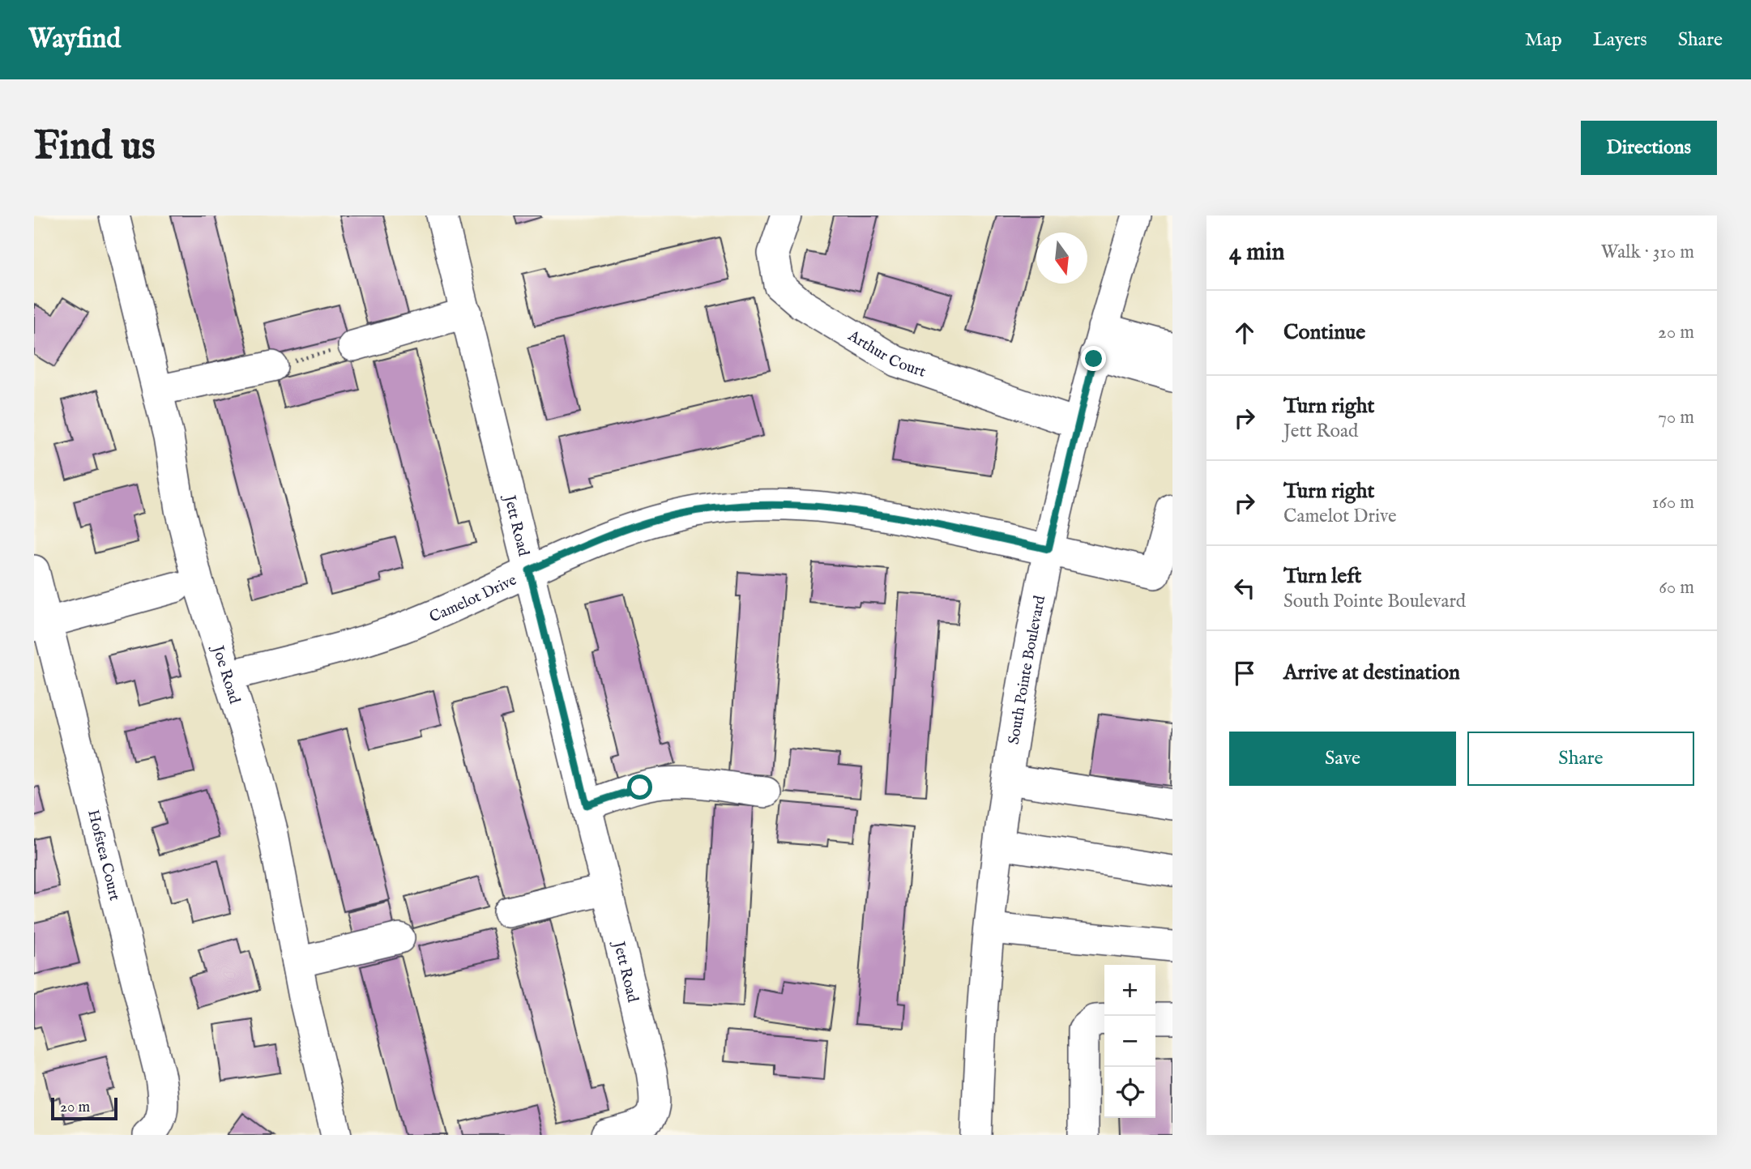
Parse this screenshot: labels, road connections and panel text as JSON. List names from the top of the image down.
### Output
{
  "streets": {
    "street": [
      "Arthur Court",
      "Jett Road",
      "Camelot Drive",
      "South Pointe Boulevard",
      "Joe Road",
      "Hofstea Court"
    ]
  },
  "crossings": [
    ["Arthur Court", "South Pointe Boulevard"],
    ["Jett Road", "Camelot Drive"],
    ["Camelot Drive", "South Pointe Boulevard"],
    ["Camelot Drive", "Joe Road"]
  ],
  "scale_bar": "20 m",
  "north": "bottom",
  "page": {
    "header": "Wayfind",
    "nav": ["Map", "Layers", "Share"],
    "buttons": [
      "Directions",
      ["Save", "Share"]
    ],
    "title": "Find us",
    "heading": ["4 min", "Walk · 310 m"],
    "list": [
      ["Continue", "20 m"],
      ["Turn right", "Jett Road", "70 m"],
      ["Turn right", "Camelot Drive", "160 m"],
      ["Turn left", "South Pointe Boulevard", "60 m"],
      "Arrive at destination"
    ],
    "map_buttons": ["+", "−"],
    "scale": "20 m"
  }
}
